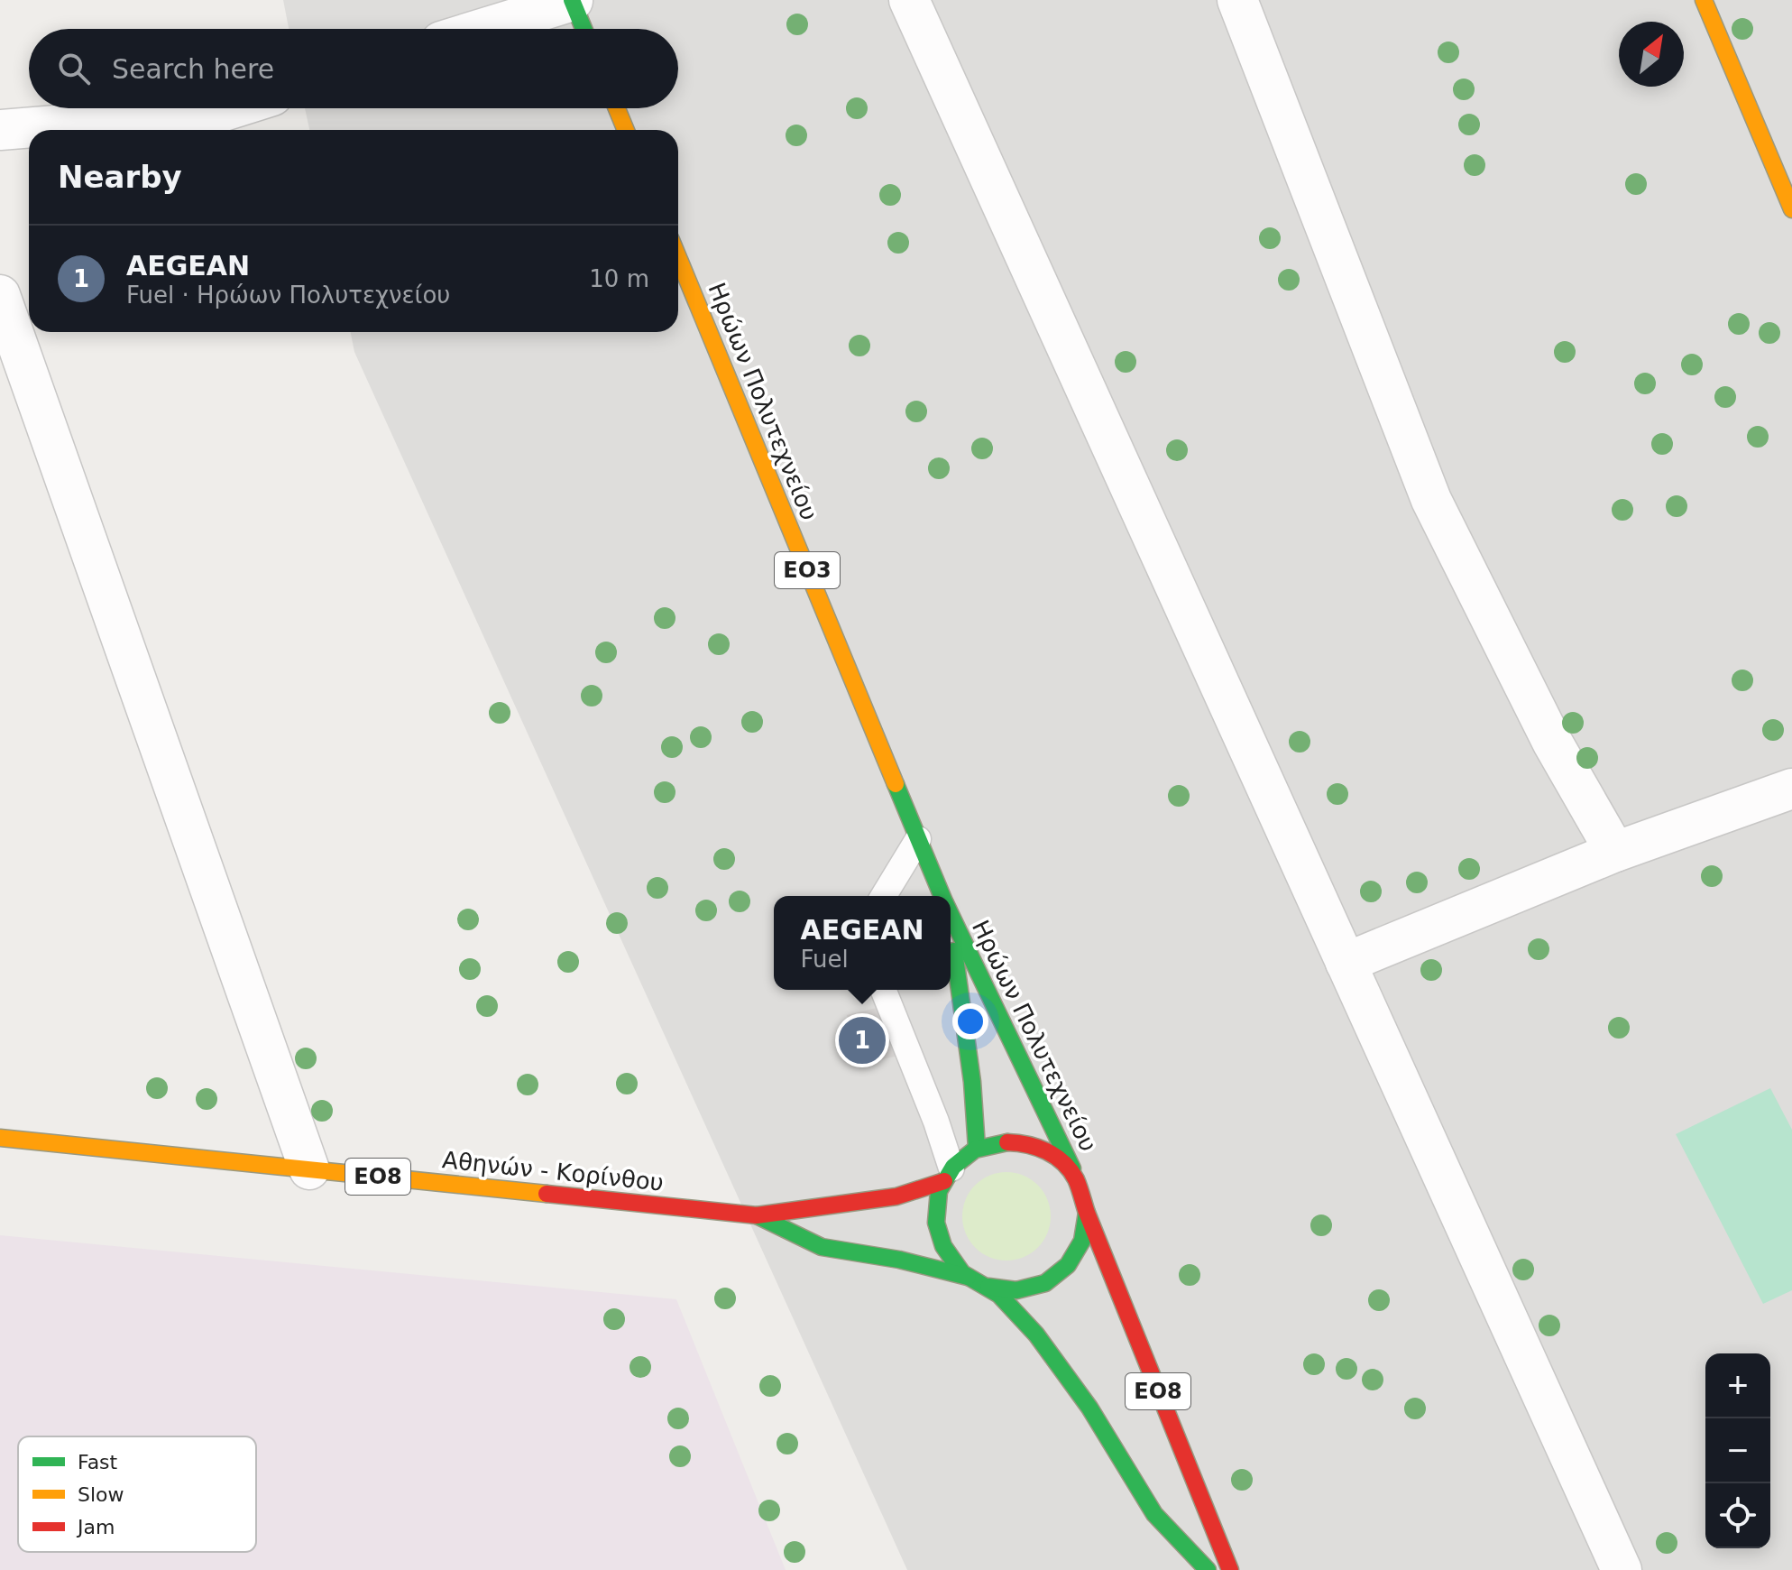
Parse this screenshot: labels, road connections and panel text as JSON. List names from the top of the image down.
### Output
{
  "streets": {
    "main road": [
      "Ηρώων Πολυτεχνείου",
      "ΕΟ3",
      "Αθηνών - Κορίνθου",
      "ΕΟ8"
    ]
  },
  "crossings": [
    ["Ηρώων Πολυτεχνείου", "Αθηνών - Κορίνθου"],
    ["Ηρώων Πολυτεχνείου", "ΕΟ8"],
    ["Αθηνών - Κορίνθου", "ΕΟ8"]
  ],
  "legend": ["Fast", "Slow", "Jam"],
  "north": "top right",
  "page": {
    "search": "Search here",
    "heading": "Nearby",
    "list": [
      {
        "mark": "1",
        "name": "AEGEAN",
        "note": "Fuel · Ηρώων Πολυτεχνείου",
        "value": "10 m"
      }
    ],
    "popup": ["AEGEAN", "Fuel"],
    "pins": "1",
    "map_buttons": ["+", "−"]
  }
}
